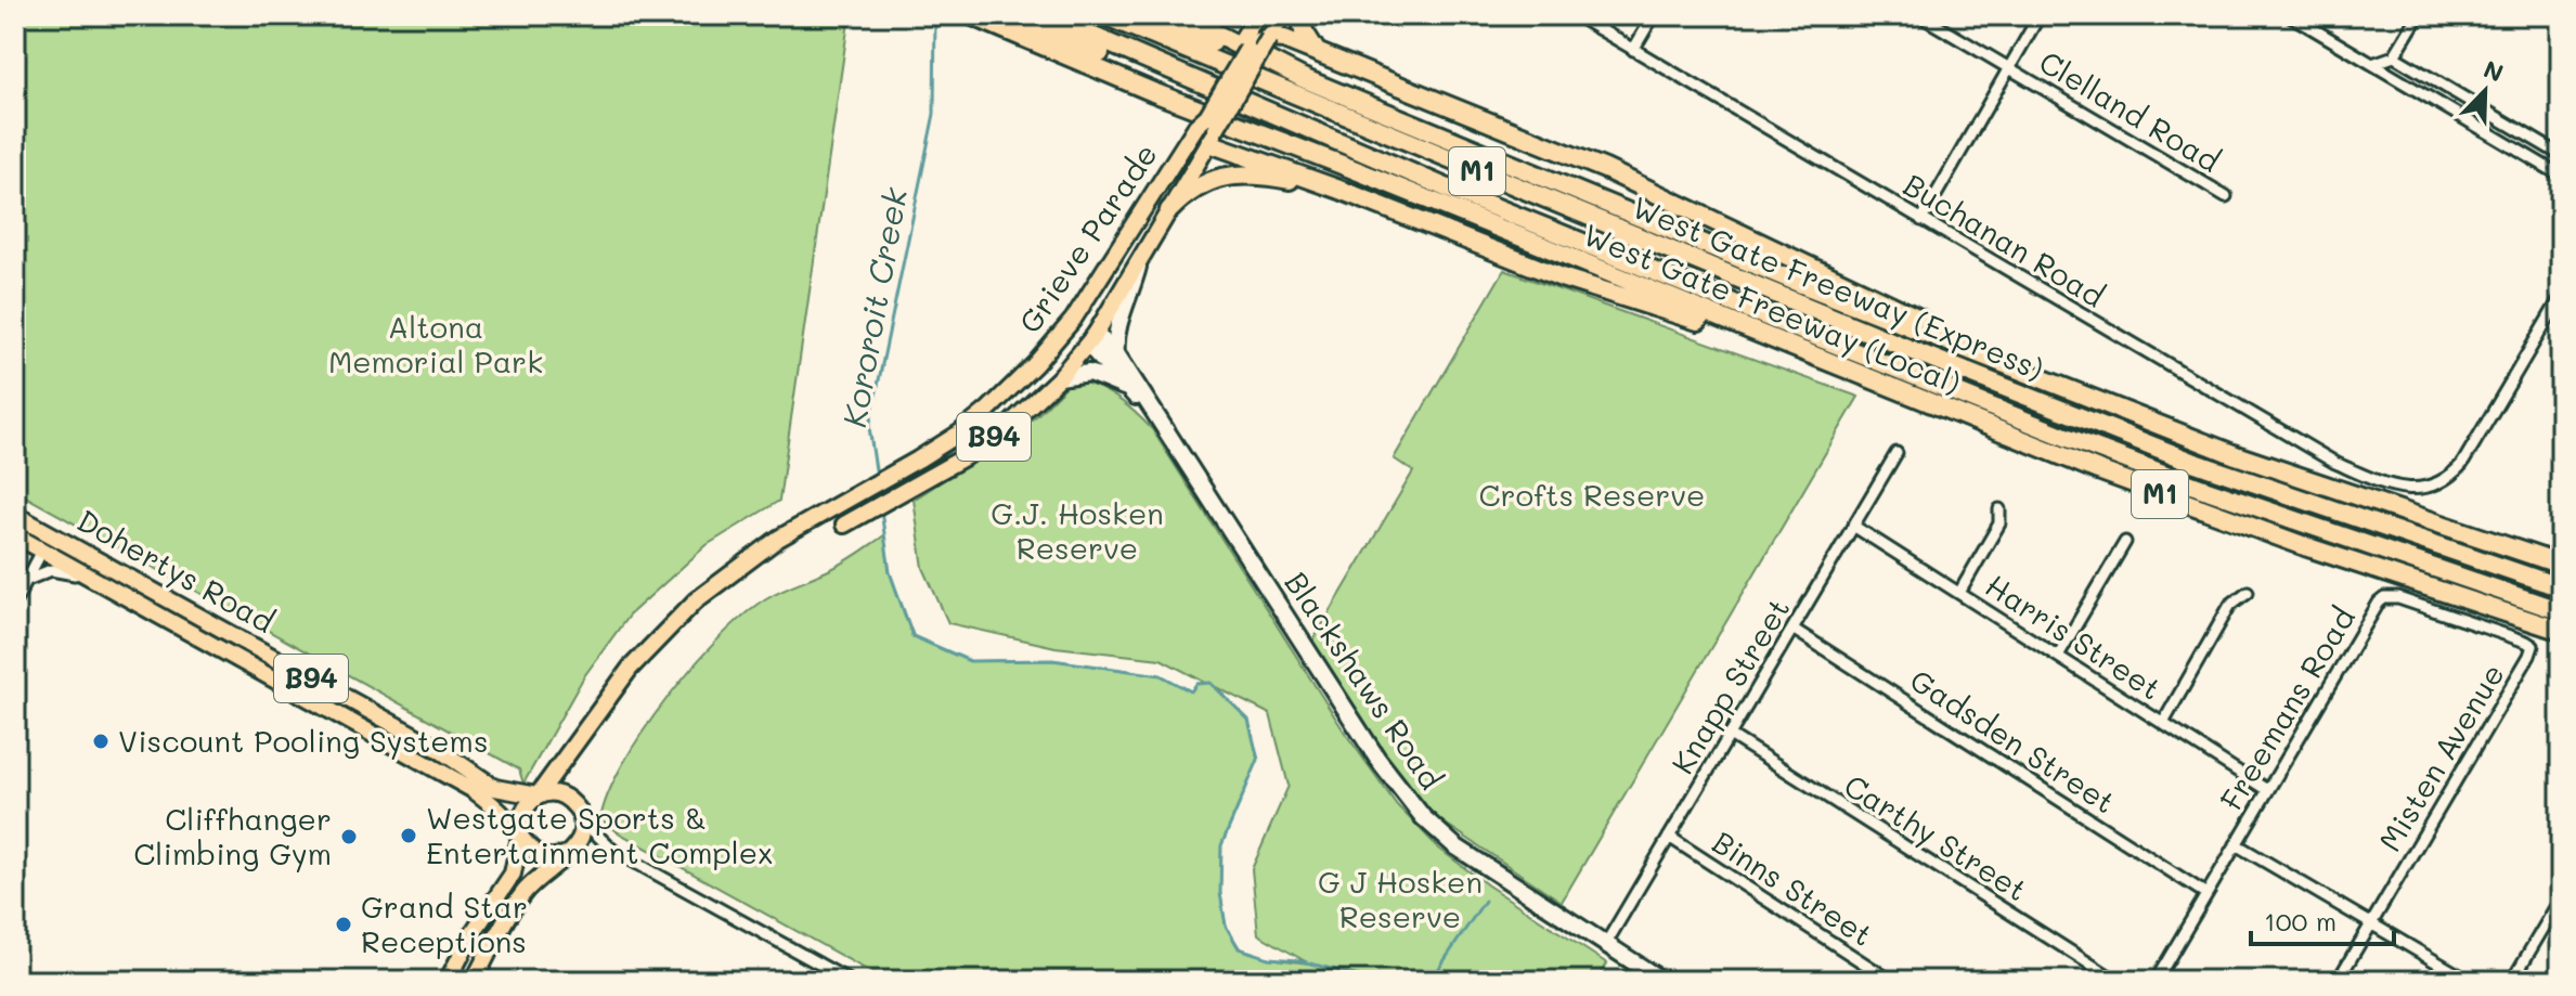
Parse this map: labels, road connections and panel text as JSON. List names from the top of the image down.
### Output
{
  "streets": {
    "highway": ["M1", "West Gate Freeway (Express)", "West Gate Freeway (Local)"],
    "main road": [
      "Grieve Parade",
      "B94",
      "Dohertys Road",
      "Blackshaws Road"
    ],
    "street": [
      "Clelland Road",
      "Buchanan Road",
      "Harris Street",
      "Knapp Street",
      "Freemans Road",
      "Gadsden Street",
      "Misten Avenue",
      "Carthy Street",
      "Binns Street"
    ]
  },
  "crossings": [
    ["Grieve Parade", "B94"],
    ["Grieve Parade", "Dohertys Road"],
    ["Grieve Parade", "Blackshaws Road"],
    ["B94", "Dohertys Road"],
    ["Harris Street", "Knapp Street"],
    ["Harris Street", "Freemans Road"],
    ["Blackshaws Road", "Knapp Street"],
    ["Knapp Street", "Gadsden Street"],
    ["Knapp Street", "Carthy Street"],
    ["Knapp Street", "Binns Street"],
    ["Freemans Road", "Gadsden Street"],
    ["Freemans Road", "Misten Avenue"]
  ],
  "water": ["Kororoit Creek"],
  "parks": [
    "Altona Memorial Park",
    "Crofts Reserve",
    "G.J. Hosken Reserve",
    "G J Hosken Reserve"
  ],
  "places": [
    "Viscount Pooling Systems",
    "Westgate Sports & Entertainment Complex",
    "Cliffhanger Climbing Gym",
    "Grand Star Receptions"
  ],
  "scale_bar": "100 m",
  "north": "top right"
}
